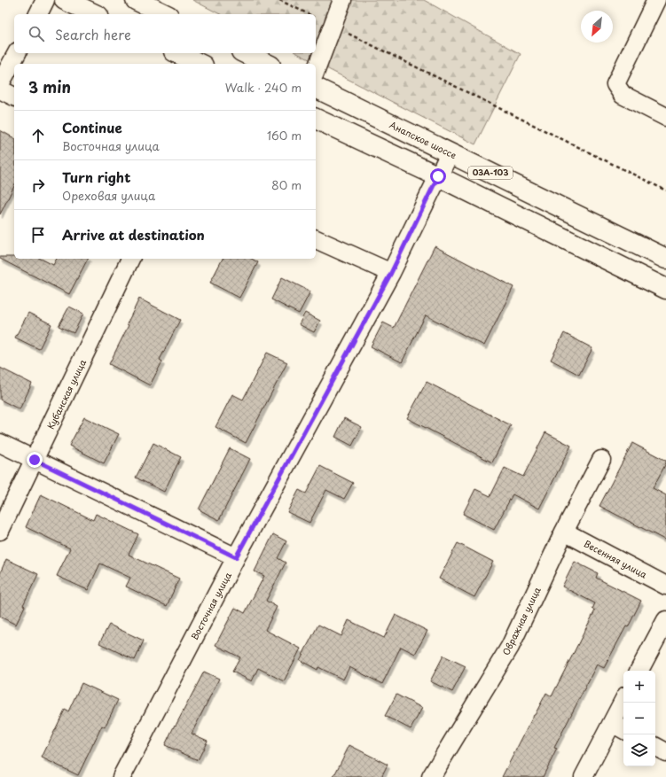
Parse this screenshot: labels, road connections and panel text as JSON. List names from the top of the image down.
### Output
{
  "streets": {
    "main road": ["Анапское шоссе", "03А-103"],
    "street": [
      "Кубанская улица",
      "Весенняя улица",
      "Восточная улица",
      "Овражная улица"
    ]
  },
  "crossings": [
    ["Анапское шоссе", "Восточная улица"],
    ["03А-103", "Восточная улица"],
    ["Весенняя улица", "Овражная улица"]
  ],
  "north": "bottom left",
  "page": {
    "search": "Search here",
    "heading": ["3 min", "Walk · 240 m"],
    "list": [
      ["Continue", "Восточная улица", "160 m"],
      ["Turn right", "Ореховая улица", "80 m"],
      "Arrive at destination"
    ],
    "map_buttons": ["+", "−"]
  }
}
